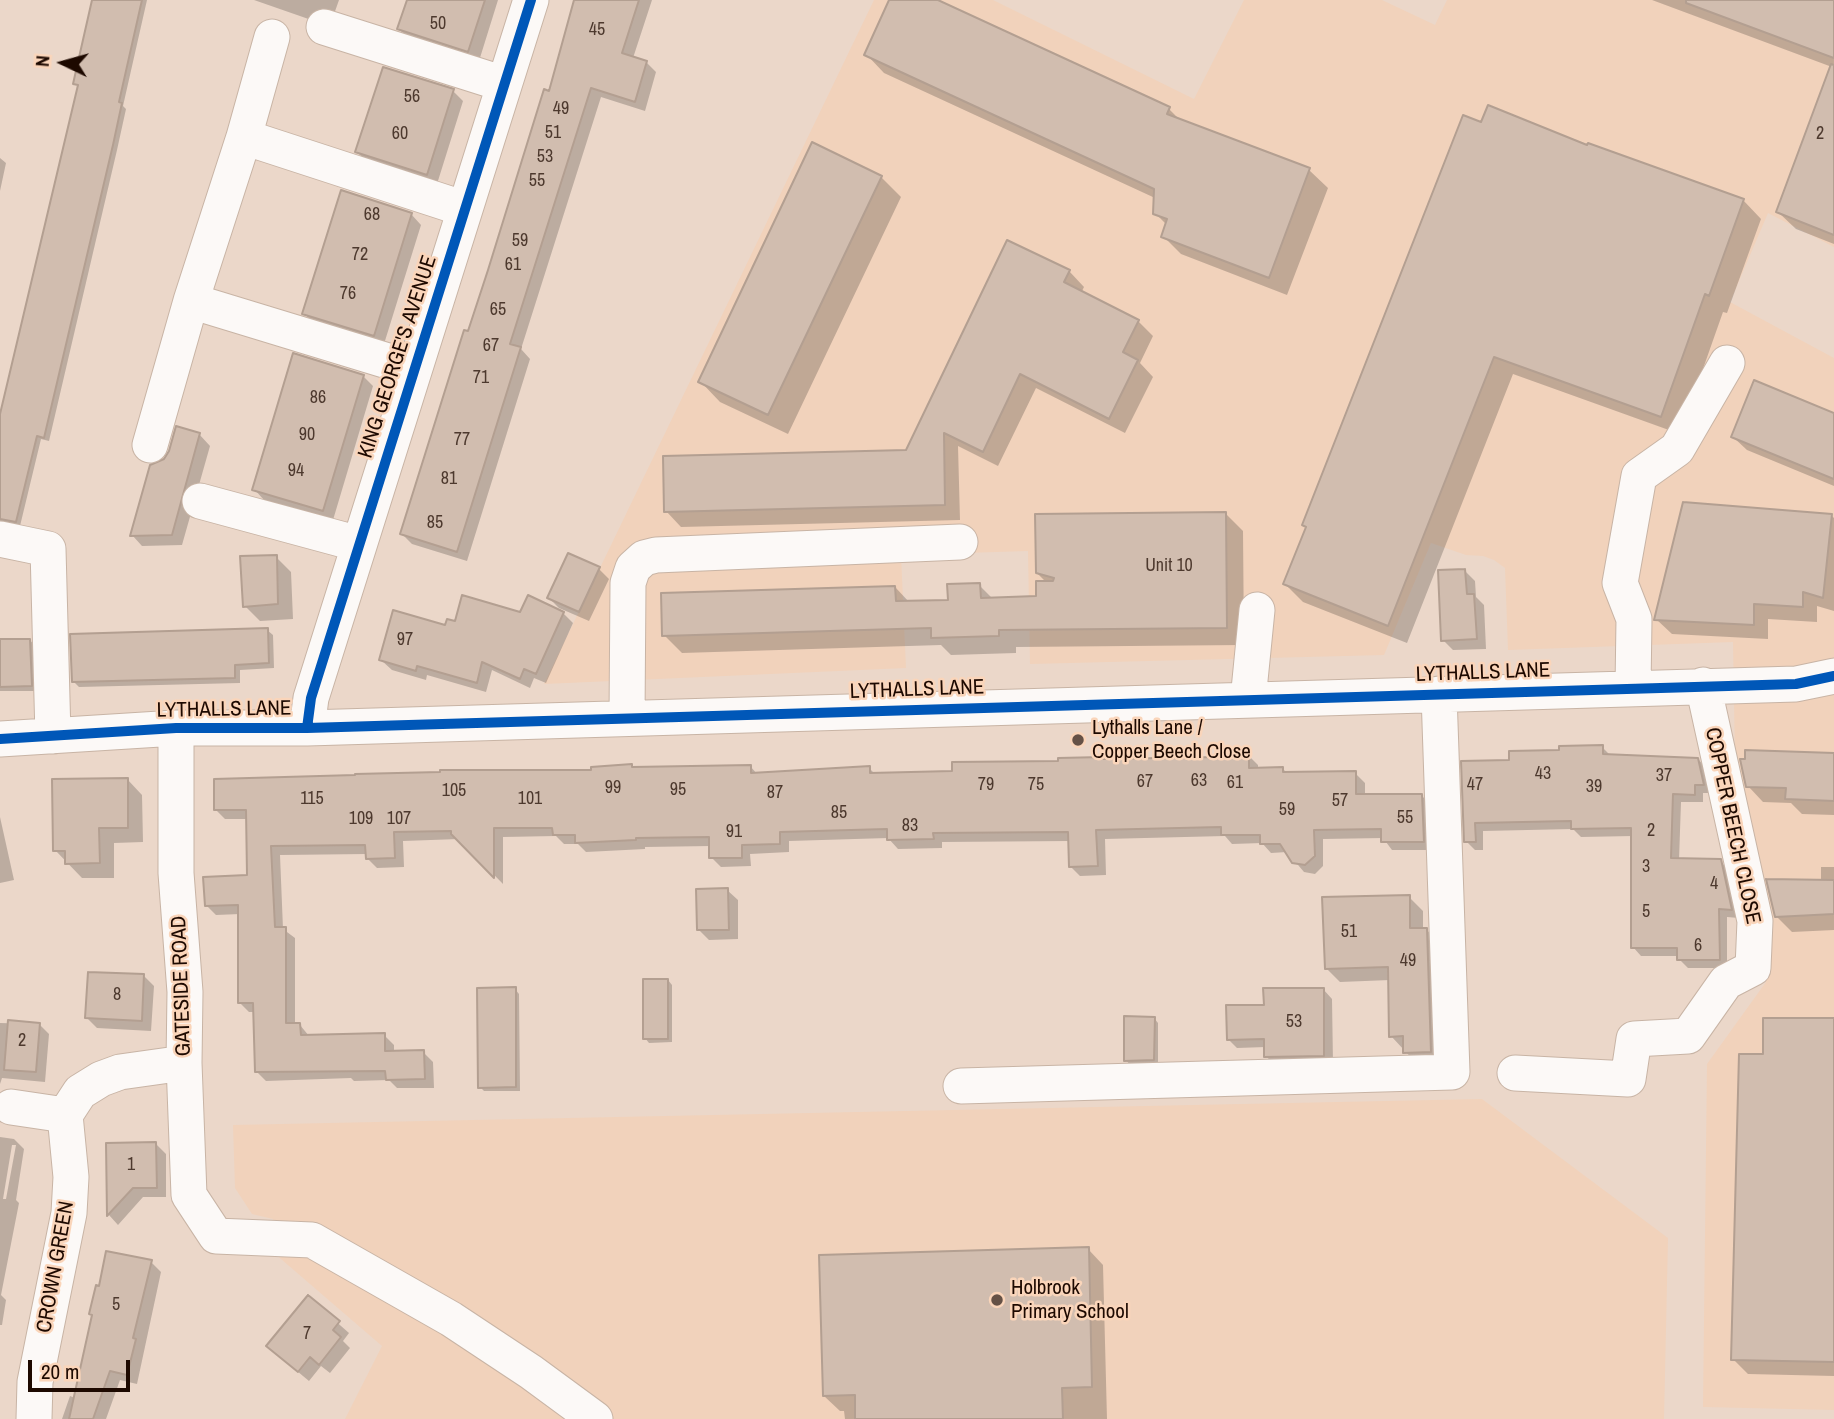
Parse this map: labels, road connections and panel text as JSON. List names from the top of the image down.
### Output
{
  "streets": {
    "street": [
      "KING GEORGE'S AVENUE",
      "LYTHALLS LANE",
      "COPPER BEECH CLOSE",
      "GATESIDE ROAD",
      "CROWN GREEN"
    ]
  },
  "crossings": [
    ["KING GEORGE'S AVENUE", "LYTHALLS LANE"],
    ["LYTHALLS LANE", "COPPER BEECH CLOSE"],
    ["LYTHALLS LANE", "GATESIDE ROAD"]
  ],
  "places": ["Lythalls Lane / Copper Beech Close", "Holbrook Primary School"],
  "house_numbers": [
    "50",
    "45",
    "56",
    "49",
    "51",
    "60",
    "2",
    "53",
    "55",
    "68",
    "59",
    "72",
    "61",
    "76",
    "65",
    "67",
    "71",
    "86",
    "90",
    "77",
    "94",
    "81",
    "85",
    "Unit 10",
    "97",
    "43",
    "37",
    "63",
    "67",
    "61",
    "79",
    "75",
    "47",
    "39",
    "99",
    "95",
    "105",
    "87",
    "115",
    "101",
    "57",
    "59",
    "85",
    "55",
    "109",
    "107",
    "83",
    "2",
    "91",
    "3",
    "4",
    "5",
    "51",
    "6",
    "49",
    "8",
    "53",
    "2",
    "1",
    "5",
    "7"
  ],
  "scale_bar": "20 m",
  "north": "left"
}
